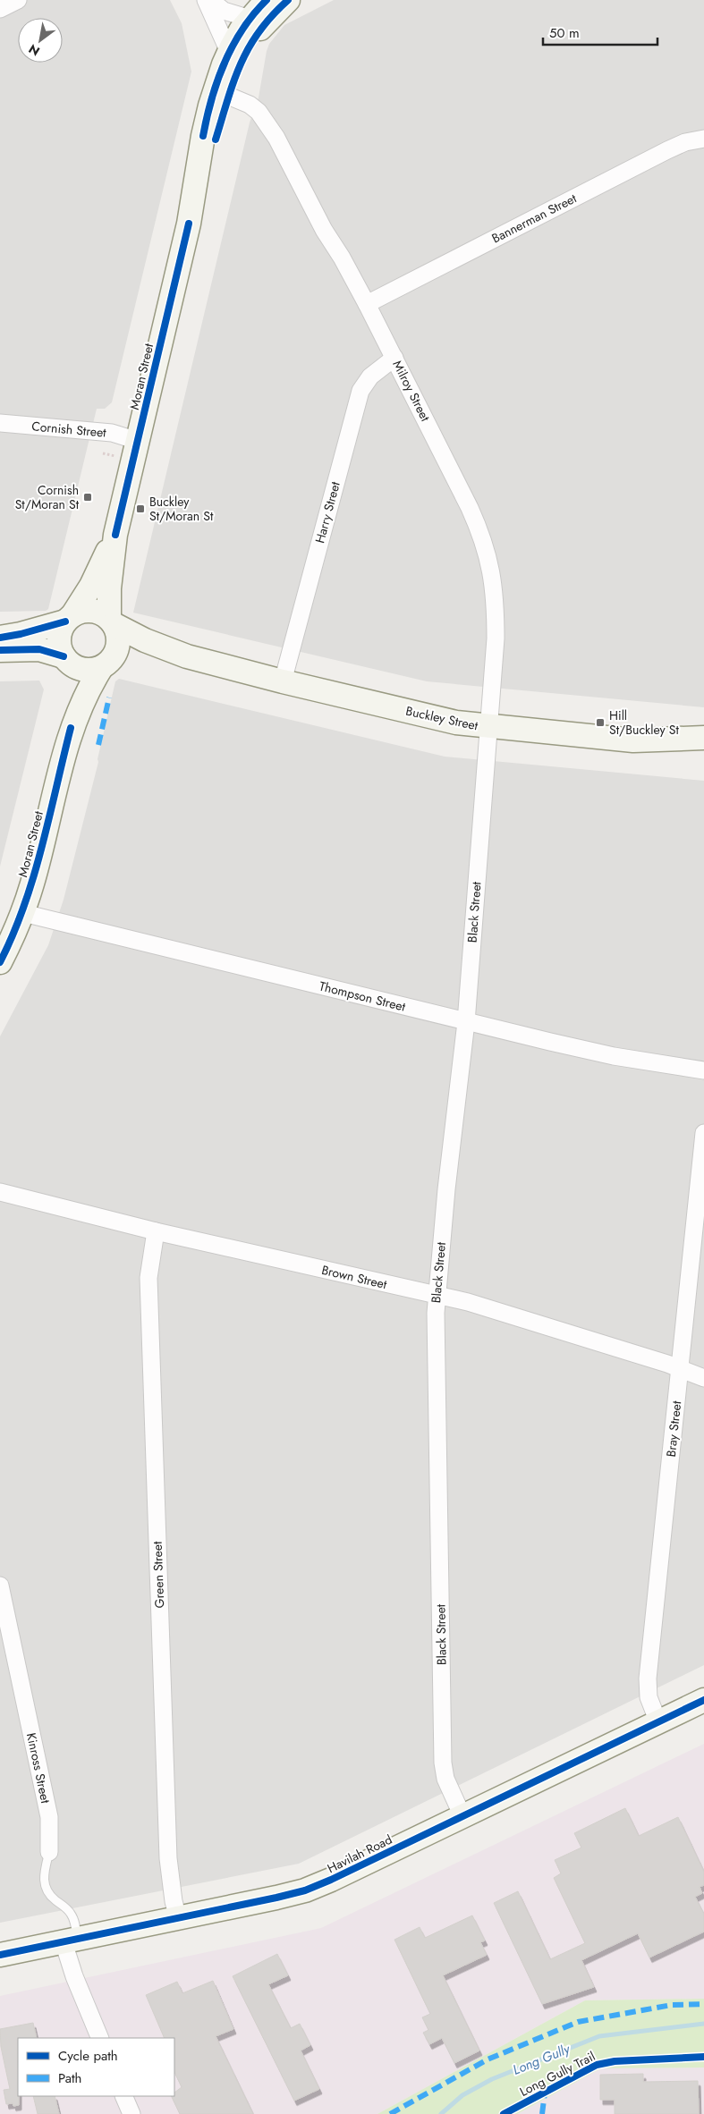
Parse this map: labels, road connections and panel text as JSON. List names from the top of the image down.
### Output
{
  "streets": {
    "street": [
      "Bannerman Street",
      "Moran Street",
      "Milroy Street",
      "Cornish Street",
      "Harry Street",
      "Buckley Street",
      "Black Street",
      "Thompson Street",
      "Brown Street",
      "Bray Street",
      "Green Street",
      "Kinross Street",
      "Havilah Road"
    ],
    "cycle path": ["Long Gully Trail"]
  },
  "crossings": [
    ["Bannerman Street", "Milroy Street"],
    ["Moran Street", "Milroy Street"],
    ["Moran Street", "Cornish Street"],
    ["Moran Street", "Buckley Street"],
    ["Moran Street", "Thompson Street"],
    ["Milroy Street", "Harry Street"],
    ["Milroy Street", "Buckley Street"],
    ["Milroy Street", "Black Street"],
    ["Harry Street", "Buckley Street"],
    ["Buckley Street", "Black Street"],
    ["Black Street", "Thompson Street"],
    ["Black Street", "Brown Street"],
    ["Black Street", "Havilah Road"],
    ["Brown Street", "Bray Street"],
    ["Brown Street", "Green Street"],
    ["Bray Street", "Havilah Road"],
    ["Green Street", "Havilah Road"],
    ["Kinross Street", "Havilah Road"]
  ],
  "water": ["Long Gully"],
  "places": {
    "transit": ["Cornish St/Moran St", "Buckley St/Moran St", "Hill St/Buckley St"]
  },
  "legend": ["Cycle path", "Path"],
  "scale_bar": "50 m",
  "north": "bottom left"
}
